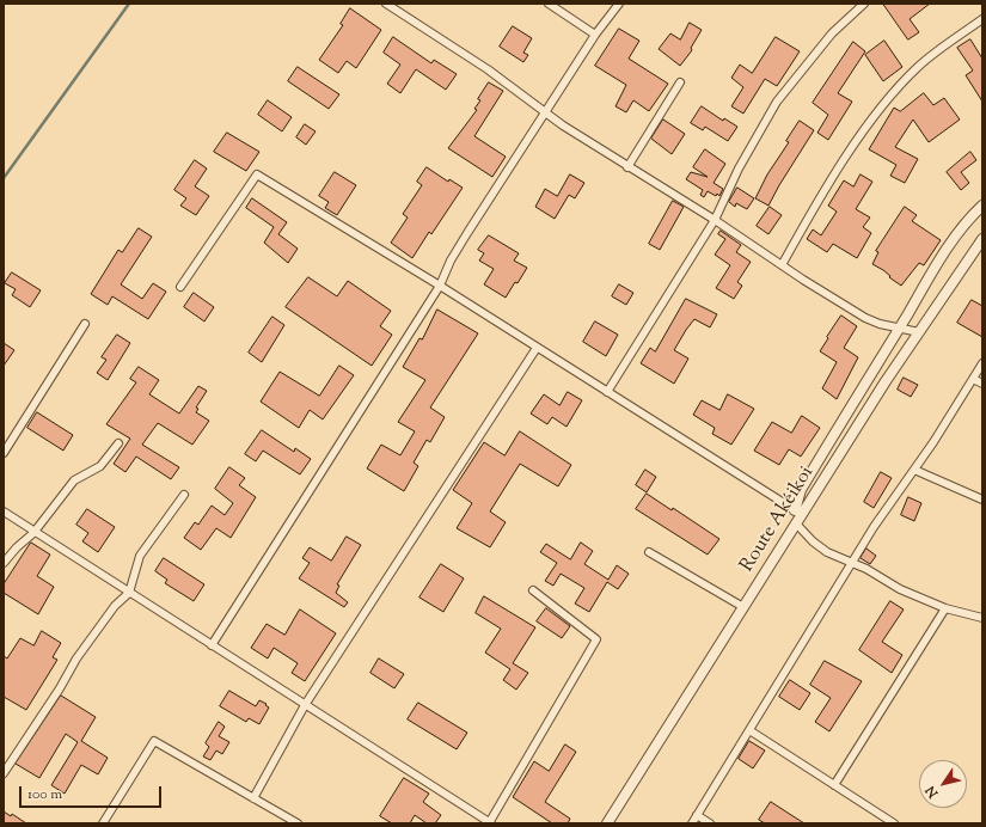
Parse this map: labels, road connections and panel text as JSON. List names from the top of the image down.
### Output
{
  "streets": {
    "street": ["Route Akéikoi"]
  },
  "scale_bar": "100 m",
  "north": "bottom left"
}
